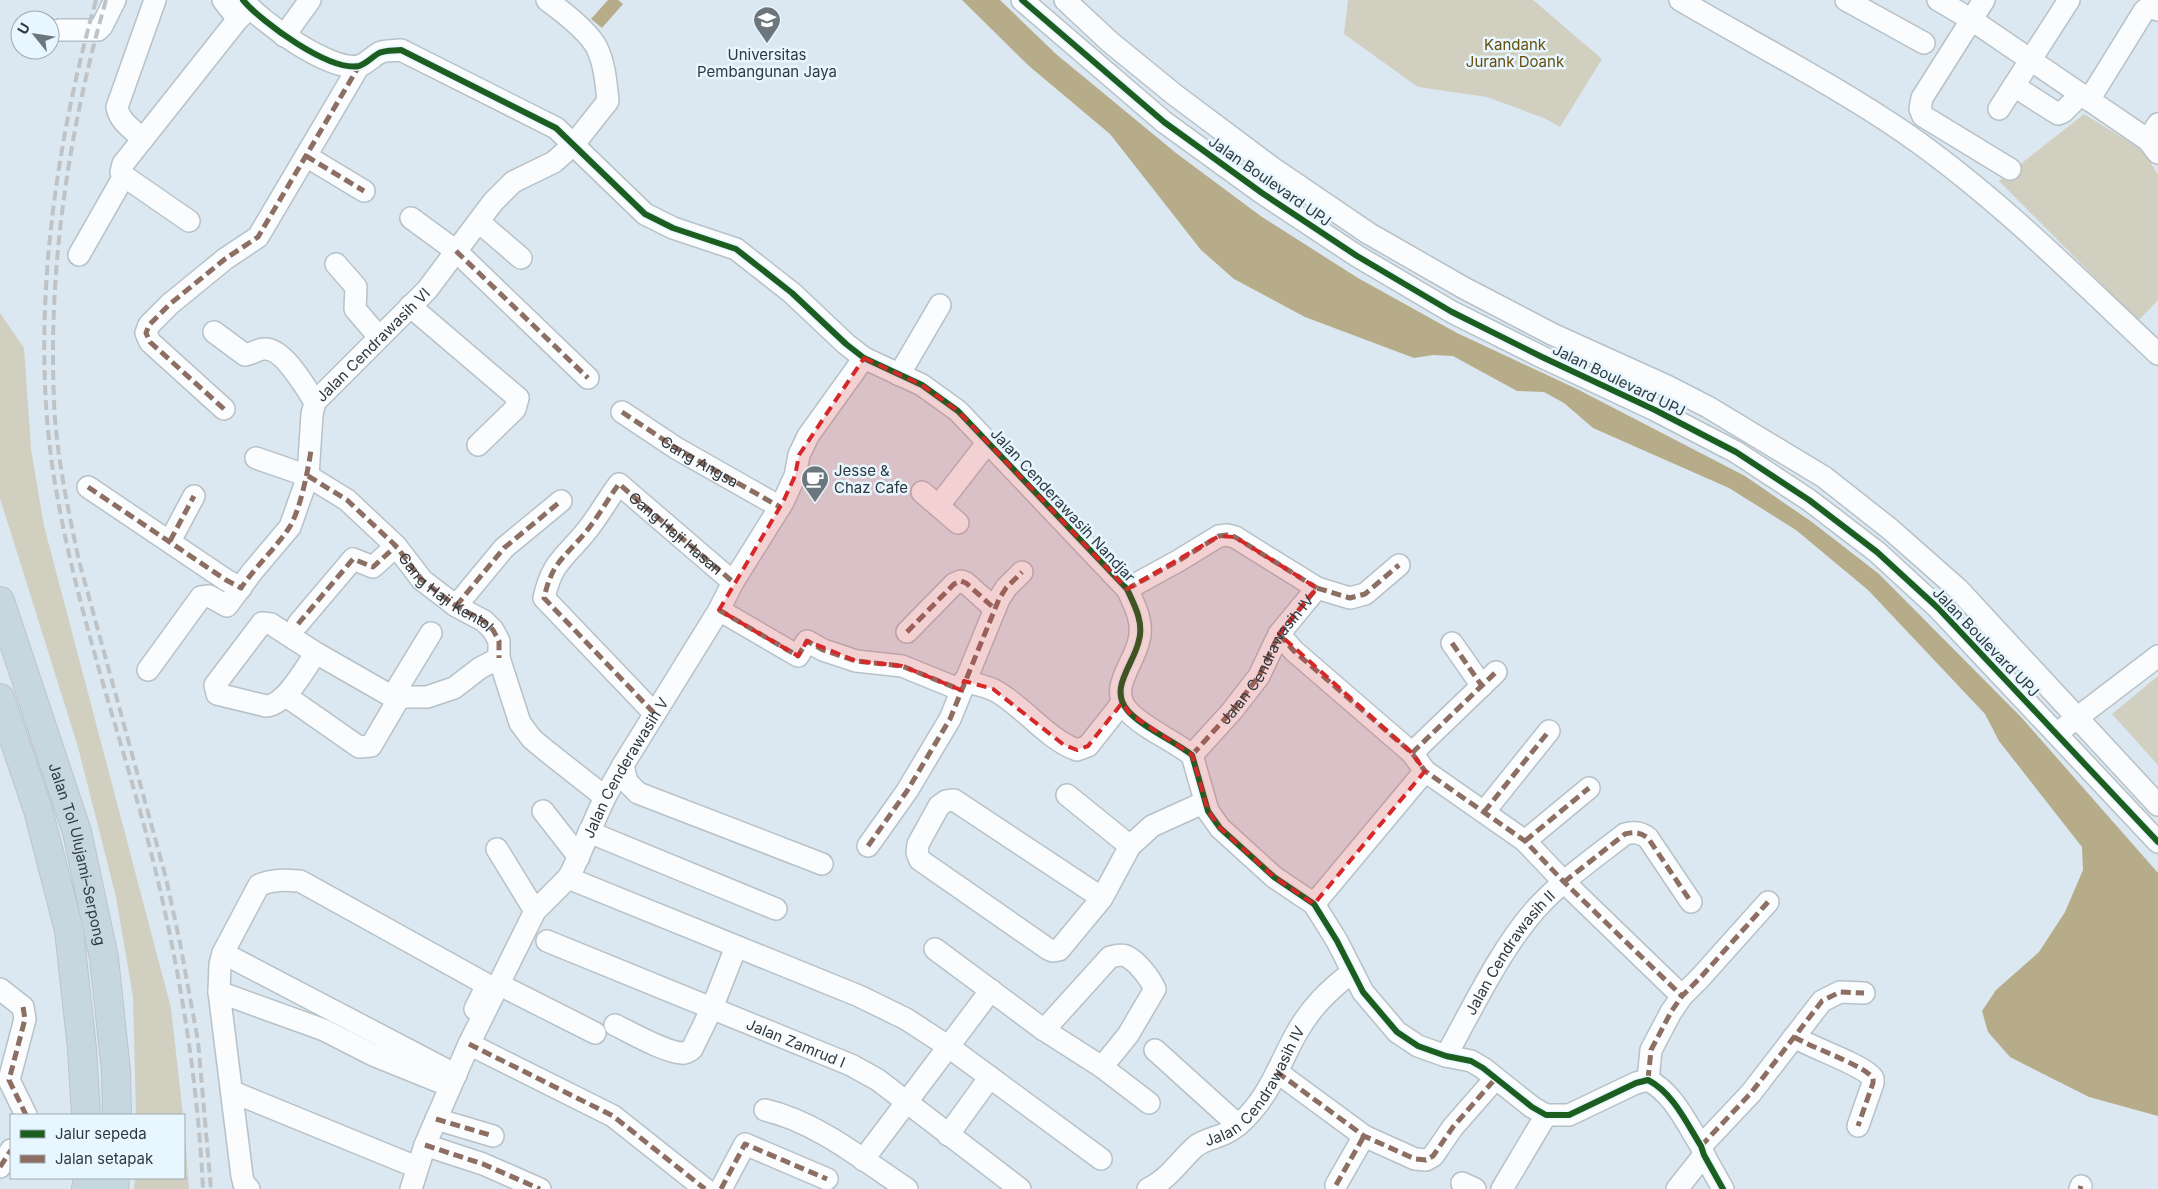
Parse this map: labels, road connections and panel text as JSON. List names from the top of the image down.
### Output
{
  "streets": {
    "highway": ["Jalan Tol Ulujami–Serpong"],
    "street": [
      "Jalan Boulevard UPJ",
      "Jalan Cendrawasih VI",
      "Gang Angsa",
      "Jalan Cenderawasih Nandjar",
      "Gang Haji Hasan",
      "Gang Haji Kentol",
      "Jalan Cendrawasih IV",
      "Jalan Cenderawasih V",
      "Jalan Cendrawasih II",
      "Jalan Zamrud I"
    ]
  },
  "crossings": [
    ["Jalan Cendrawasih VI", "Jalan Cenderawasih Nandjar"],
    ["Jalan Cendrawasih VI", "Gang Haji Kentol"],
    ["Gang Angsa", "Jalan Cenderawasih V"],
    ["Jalan Cenderawasih Nandjar", "Jalan Cenderawasih V"],
    ["Gang Haji Hasan", "Jalan Cenderawasih V"],
    ["Gang Haji Kentol", "Jalan Cenderawasih V"]
  ],
  "parks": ["Kandank Jurank Doank"],
  "places": {
    "school or university": ["Universitas Pembangunan Jaya"],
    "cafe": ["Jesse & Chaz Cafe"]
  },
  "legend": ["Jalur sepeda", "Jalan setapak"],
  "north": "top left"
}
